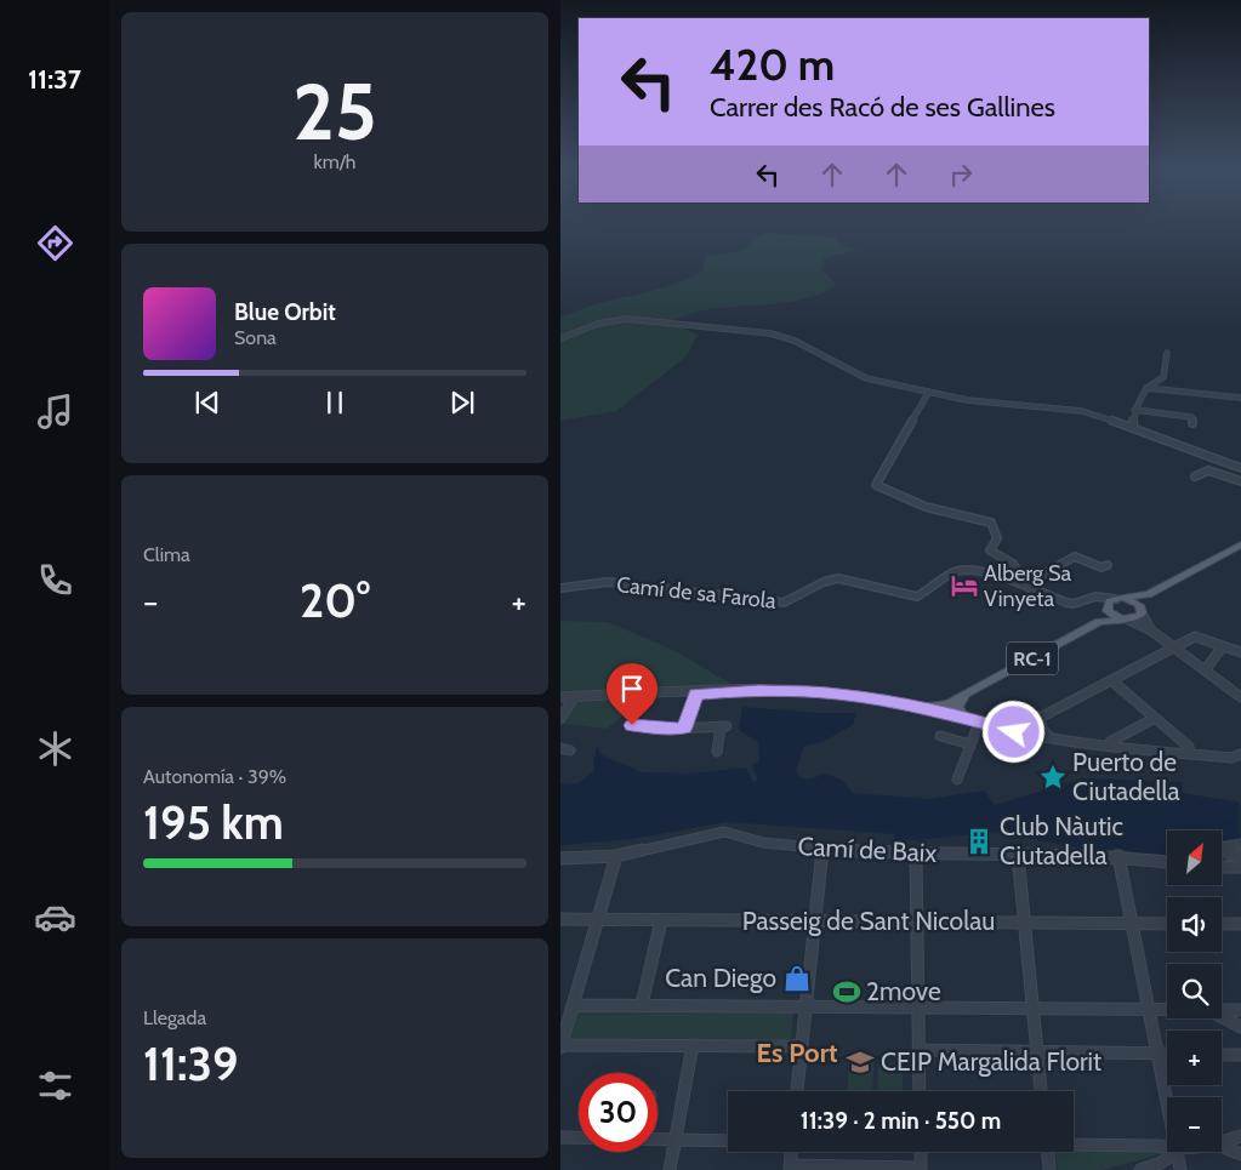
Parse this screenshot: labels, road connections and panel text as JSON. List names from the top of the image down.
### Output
{
  "streets": {
    "main road": ["RC-1"],
    "street": ["Camí de sa Farola", "Camí de Baix", "Passeig de Sant Nicolau"]
  },
  "crossings": [
    ["Camí de sa Farola", "RC-1"]
  ],
  "districts": ["Es Port"],
  "places": {
    "hotel": ["Alberg Sa Vinyeta"],
    "place": ["Puerto de Ciutadella"],
    "building": ["Club Nàutic Ciutadella"],
    "shop": ["Can Diego"],
    "sports": ["2move"],
    "school or university": ["CEIP Margalida Florit"]
  },
  "north": "top right",
  "page": {
    "tabs": "11:37",
    "tile": [
      ["25", "km/h"],
      "Clima",
      ["Autonomía · 39%", "195 km"],
      ["Llegada", "11:39"]
    ],
    "turn": ["420 m", "Carrer des Racó de ses Gallines"],
    "song": ["Blue Orbit", "Sona"],
    "heat": ["−", "20°", "+"],
    "map_buttons": ["+", "−"],
    "limit": "30",
    "trip": "11:39 · 2 min · 550 m"
  }
}
